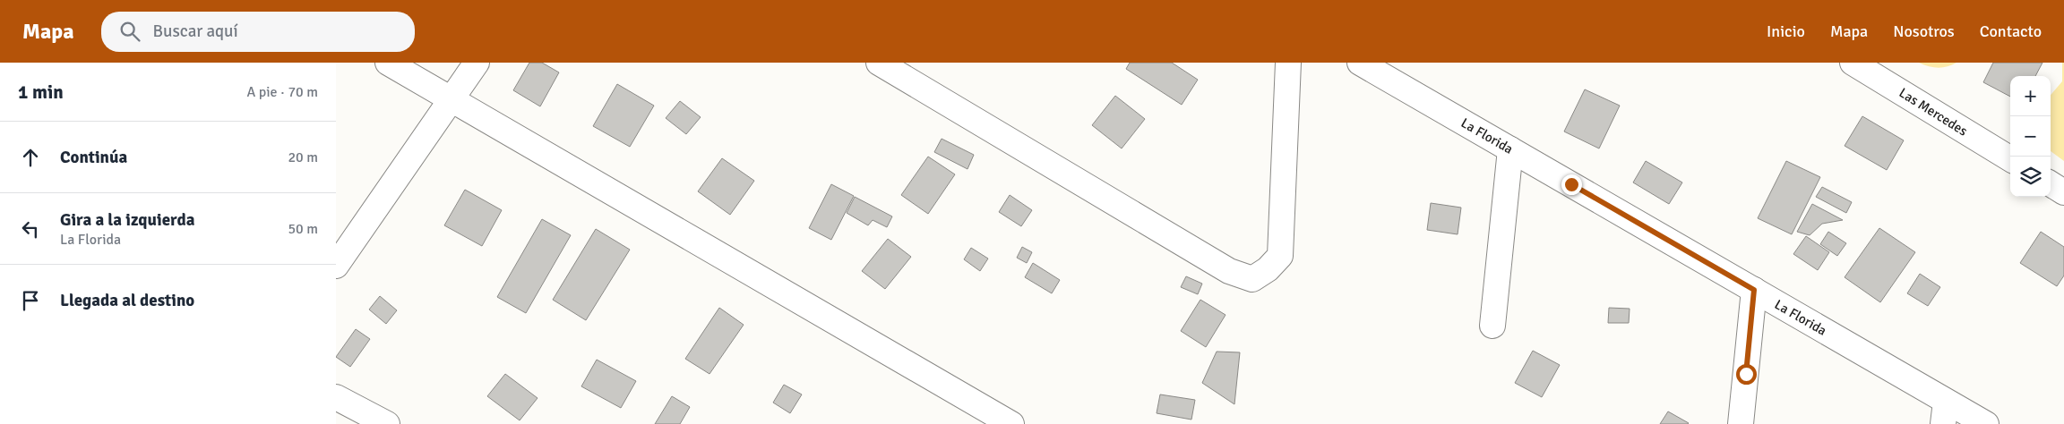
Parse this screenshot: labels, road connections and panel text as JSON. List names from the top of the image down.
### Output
{
  "streets": {
    "street": ["Las Mercedes", "La Florida"]
  },
  "page": {
    "header": "Mapa",
    "search": "Buscar aquí",
    "nav": [
      "Inicio",
      "Mapa",
      "Nosotros",
      "Contacto"
    ],
    "heading": ["1 min", "A pie · 70 m"],
    "map_buttons": ["+", "−"],
    "list": [
      ["Continúa", "20 m"],
      ["Gira a la izquierda", "La Florida", "50 m"],
      "Llegada al destino"
    ]
  }
}
